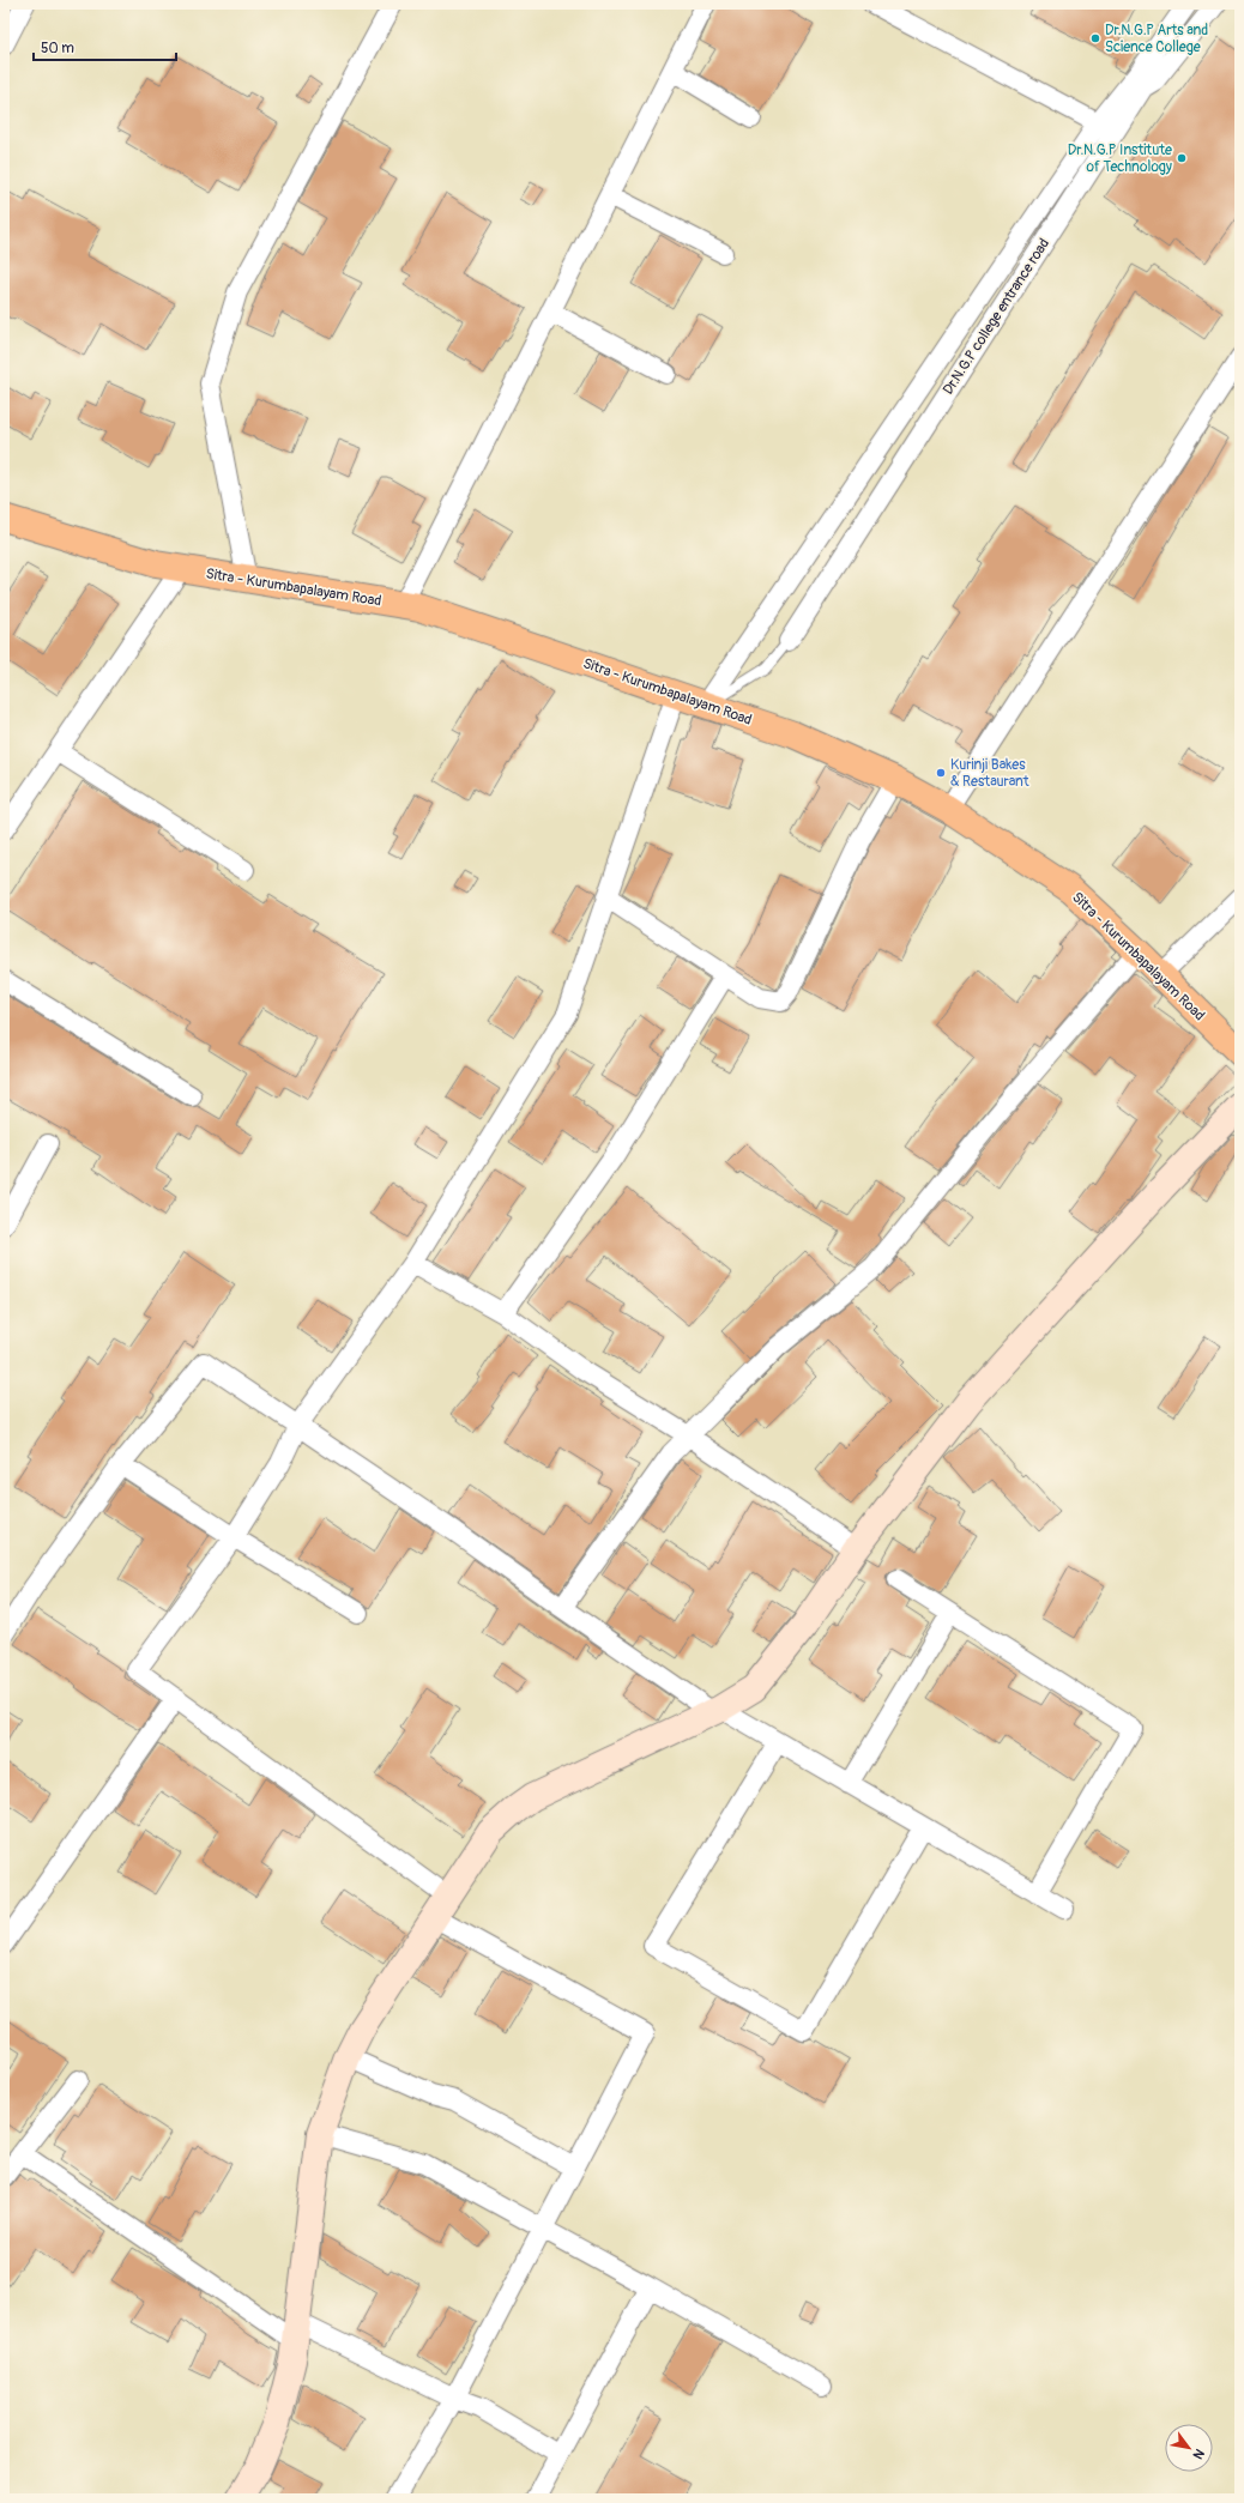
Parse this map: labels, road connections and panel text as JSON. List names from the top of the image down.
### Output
{
  "streets": {
    "main road": ["Sitra - Kurumbapalayam Road"],
    "street": ["Dr.N.G.P college entrance road"]
  },
  "places": ["Dr.N.G.P Arts and Science College", "Dr.N.G.P Institute of Technology", "Kurinji Bakes & Restaurant"],
  "scale_bar": "50 m",
  "north": "bottom right"
}
